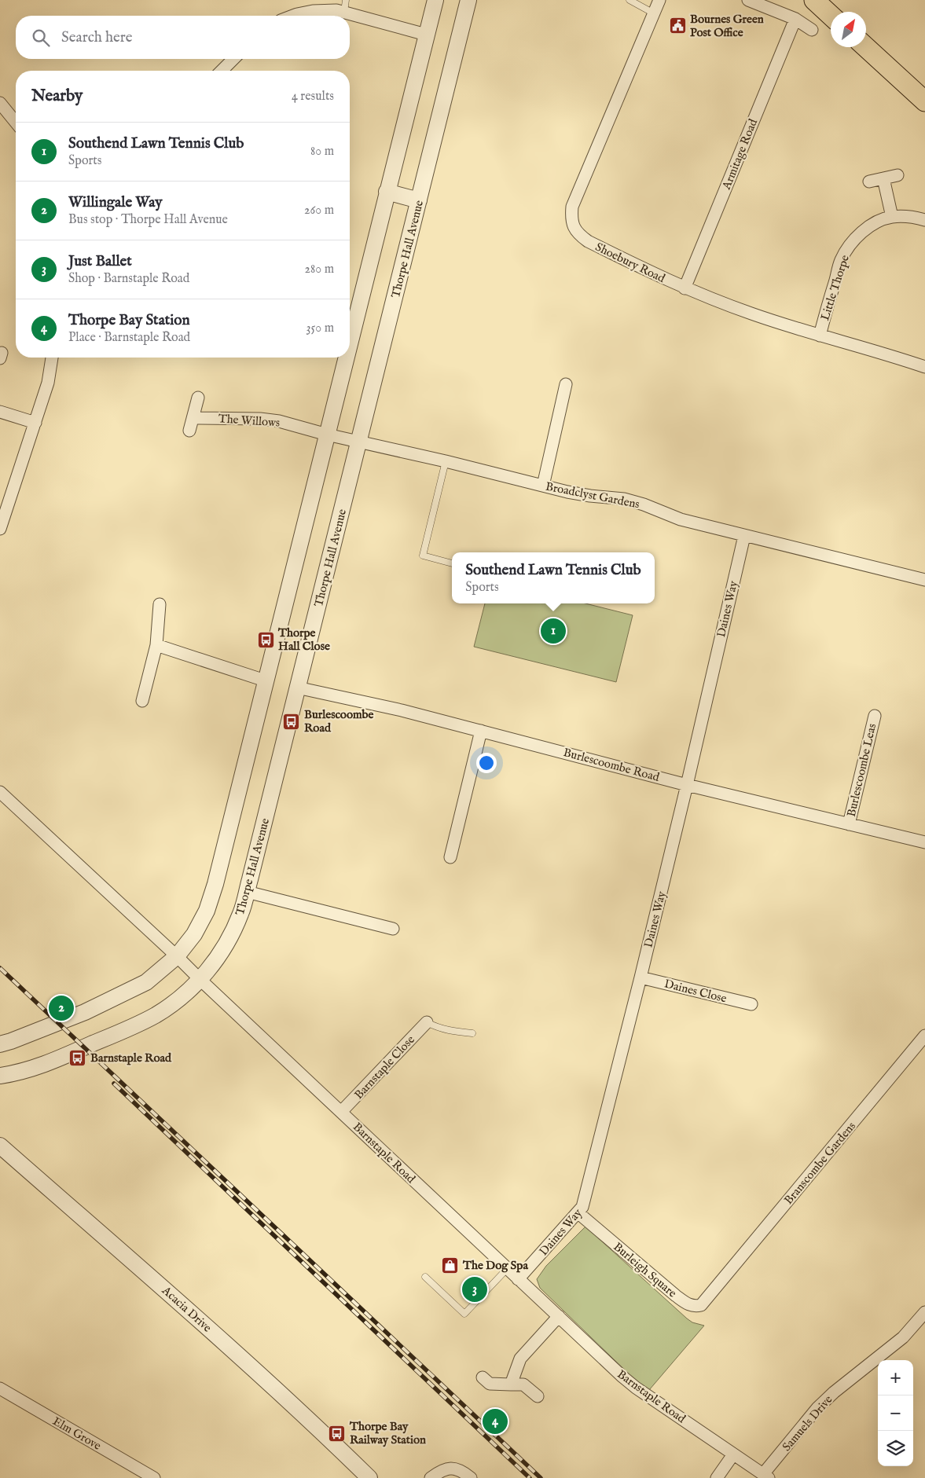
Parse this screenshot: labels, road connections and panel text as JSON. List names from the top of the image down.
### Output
{
  "streets": {
    "street": [
      "Armitage Road",
      "Thorpe Hall Avenue",
      "Shoebury Road",
      "Little Thorpe",
      "The Willows",
      "Broadclyst Gardens",
      "Daines Way",
      "Burlescoombe Road",
      "Burlescoombe Leas",
      "Daines Close",
      "Barnstaple Close",
      "Barnstaple Road",
      "Branscombe Gardens",
      "Burleigh Square",
      "Acacia Drive",
      "Samuels Drive",
      "Elm Grove"
    ]
  },
  "crossings": [
    ["Armitage Road", "Shoebury Road"],
    ["Thorpe Hall Avenue", "Broadclyst Gardens"],
    ["Thorpe Hall Avenue", "Burlescoombe Road"],
    ["Thorpe Hall Avenue", "Barnstaple Road"],
    ["Shoebury Road", "Little Thorpe"],
    ["The Willows", "Broadclyst Gardens"],
    ["Broadclyst Gardens", "Daines Way"],
    ["Daines Way", "Burlescoombe Road"],
    ["Daines Way", "Daines Close"],
    ["Daines Way", "Barnstaple Road"],
    ["Daines Way", "Burleigh Square"],
    ["Burlescoombe Road", "Burlescoombe Leas"],
    ["Barnstaple Close", "Barnstaple Road"],
    ["Barnstaple Road", "Samuels Drive"],
    ["Branscombe Gardens", "Burleigh Square"]
  ],
  "places": {
    "public building": ["Bournes Green Post Office"],
    "bus stop": [
      "Thorpe Hall Close",
      "Burlescoombe Road",
      "Barnstaple Road",
      "Thorpe Bay Railway Station"
    ],
    "shop": ["The Dog Spa"]
  },
  "north": "top right",
  "page": {
    "search": "Search here",
    "heading": ["Nearby", "4 results"],
    "list": [
      {
        "mark": "1",
        "name": "Southend Lawn Tennis Club",
        "note": "Sports",
        "value": "80 m"
      },
      {
        "mark": "2",
        "name": "Willingale Way",
        "note": "Bus stop · Thorpe Hall Avenue",
        "value": "260 m"
      },
      {
        "mark": "3",
        "name": "Just Ballet",
        "note": "Shop · Barnstaple Road",
        "value": "280 m"
      },
      {
        "mark": "4",
        "name": "Thorpe Bay Station",
        "note": "Place · Barnstaple Road",
        "value": "350 m"
      }
    ],
    "popup": ["Southend Lawn Tennis Club", "Sports"],
    "pins": [
      "1",
      "2",
      "3",
      "4"
    ],
    "map_buttons": ["+", "−"]
  }
}
